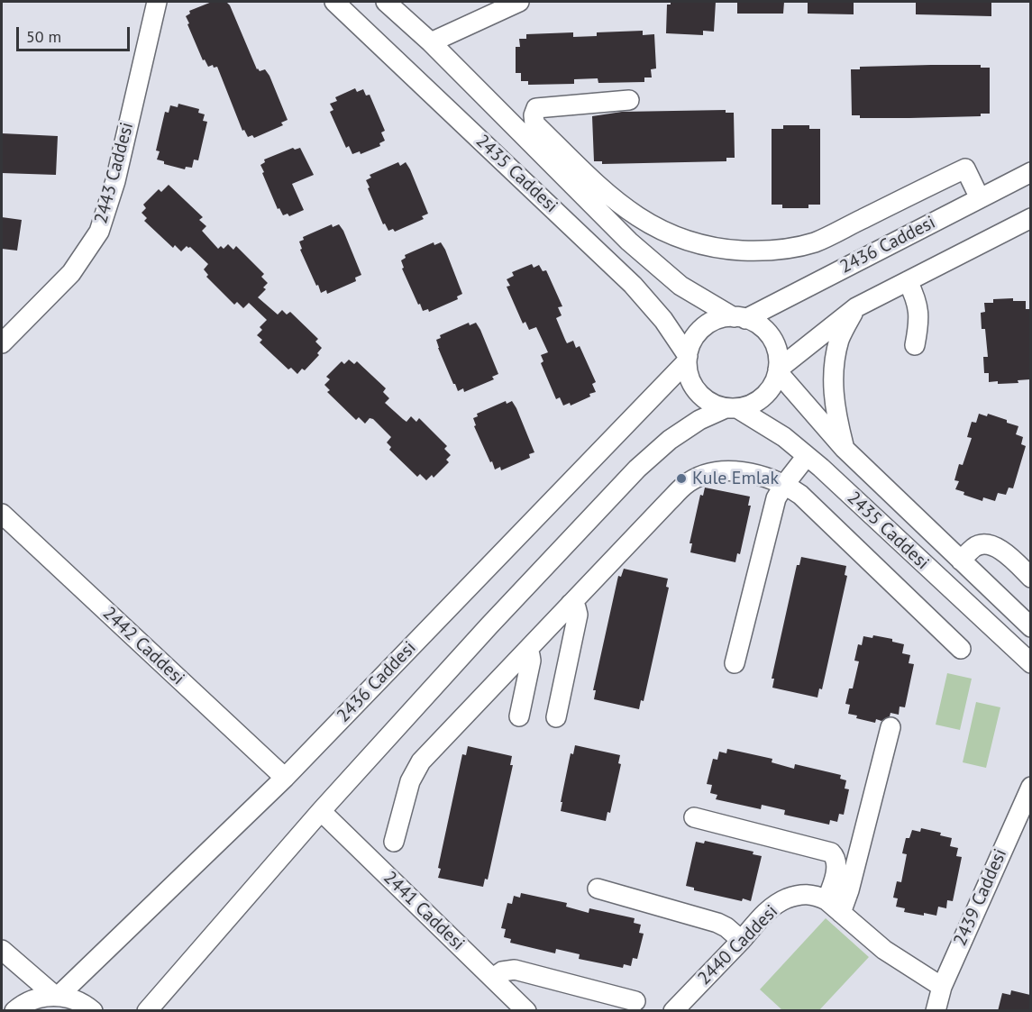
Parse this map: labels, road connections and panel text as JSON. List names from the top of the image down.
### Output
{
  "streets": {
    "street": [
      "2443 Caddesi",
      "2435 Caddesi",
      "2436 Caddesi",
      "2442 Caddesi",
      "2439 Caddesi",
      "2441 Caddesi",
      "2440 Caddesi"
    ]
  },
  "crossings": [
    ["2435 Caddesi", "2436 Caddesi"],
    ["2436 Caddesi", "2442 Caddesi"],
    ["2439 Caddesi", "2440 Caddesi"]
  ],
  "places": ["Kule Emlak"],
  "scale_bar": "50 m"
}
